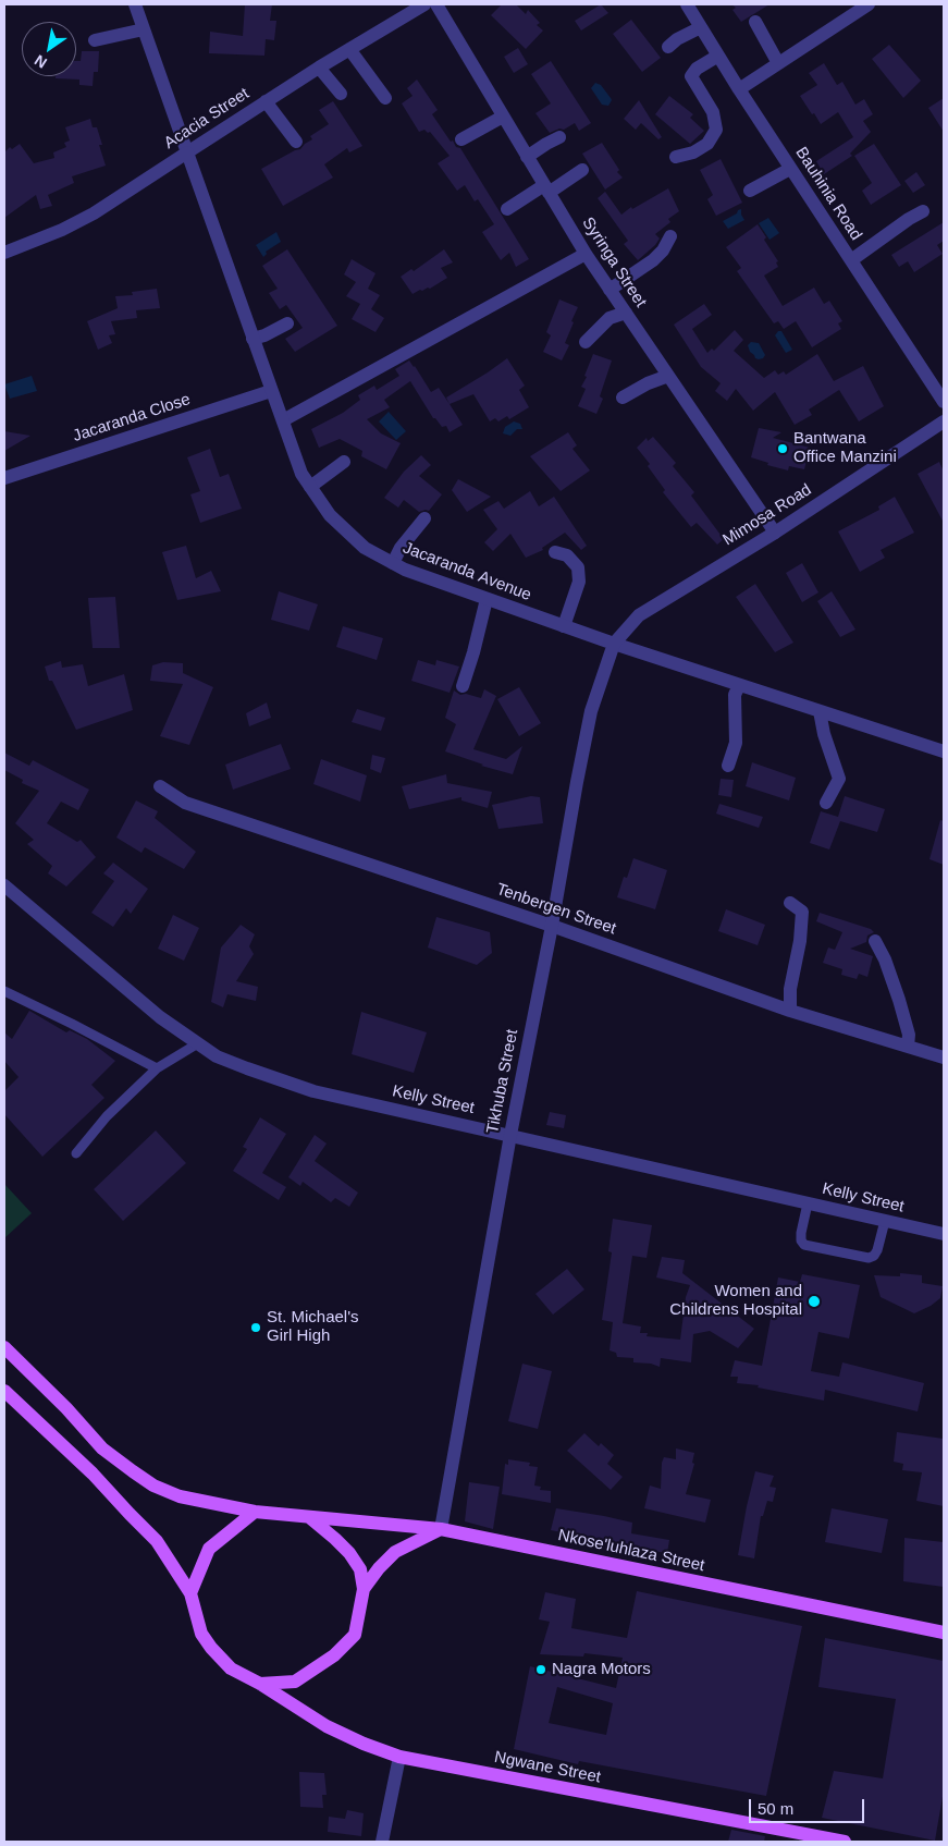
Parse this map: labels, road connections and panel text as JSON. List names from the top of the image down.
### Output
{
  "streets": {
    "main road": ["Nkose'luhlaza Street", "Ngwane Street"],
    "street": [
      "Acacia Street",
      "Bauhinia Road",
      "Syringa Street",
      "Jacaranda Close",
      "Mimosa Road",
      "Jacaranda Avenue",
      "Tenbergen Street",
      "Tikhuba Street",
      "Kelly Street"
    ]
  },
  "crossings": [
    ["Acacia Street", "Jacaranda Avenue"],
    ["Syringa Street", "Mimosa Road"],
    ["Jacaranda Close", "Jacaranda Avenue"],
    ["Mimosa Road", "Jacaranda Avenue"],
    ["Mimosa Road", "Tikhuba Street"],
    ["Jacaranda Avenue", "Tikhuba Street"],
    ["Tenbergen Street", "Tikhuba Street"],
    ["Tikhuba Street", "Kelly Street"],
    ["Tikhuba Street", "Nkose'luhlaza Street"],
    ["Nkose'luhlaza Street", "Ngwane Street"]
  ],
  "places": [
    "Bantwana Office Manzini",
    "Women and Childrens Hospital",
    "St. Michael's Girl High",
    "Nagra Motors"
  ],
  "scale_bar": "50 m",
  "north": "bottom left"
}
